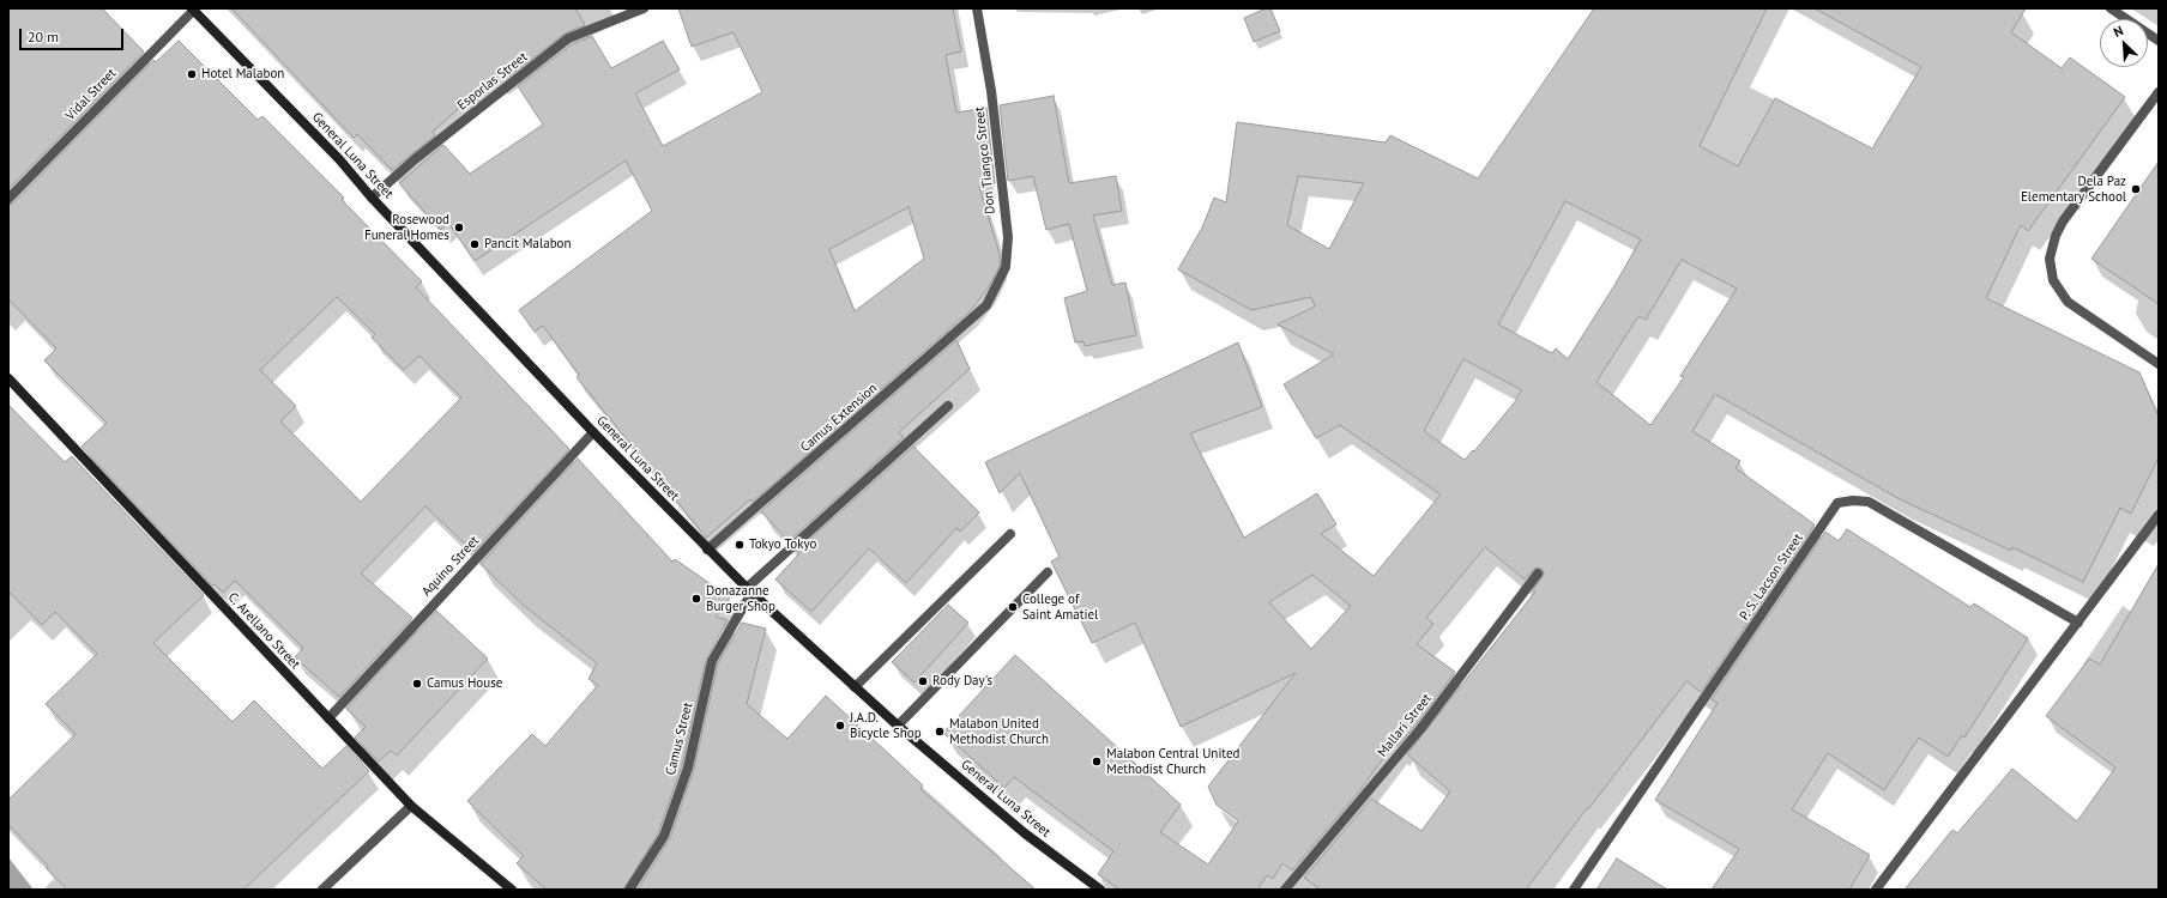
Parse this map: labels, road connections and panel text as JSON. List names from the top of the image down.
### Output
{
  "streets": {
    "main road": ["General Luna Street", "C. Arellano Street"],
    "street": [
      "Esporlas Street",
      "Vidal Street",
      "Don Tiangco Street",
      "Camus Extension",
      "Aquino Street",
      "P. S. Lacson Street",
      "Mallari Street",
      "Camus Street"
    ]
  },
  "crossings": [
    ["Esporlas Street", "General Luna Street"],
    ["Vidal Street", "General Luna Street"],
    ["General Luna Street", "Camus Extension"],
    ["General Luna Street", "Aquino Street"],
    ["General Luna Street", "Camus Street"],
    ["Don Tiangco Street", "Camus Extension"],
    ["Aquino Street", "C. Arellano Street"]
  ],
  "places": [
    "Hotel Malabon",
    "Dela Paz Elementary School",
    "Rosewood Funeral Homes",
    "Pancit Malabon",
    "Tokyo Tokyo",
    "Donazanne Burger Shop",
    "College of Saint Amatiel",
    "Rody Day's",
    "Camus House",
    "J.A.D. Bicycle Shop",
    "Malabon United Methodist Church",
    "Malabon Central United Methodist Church"
  ],
  "scale_bar": "20 m",
  "north": "top left"
}
